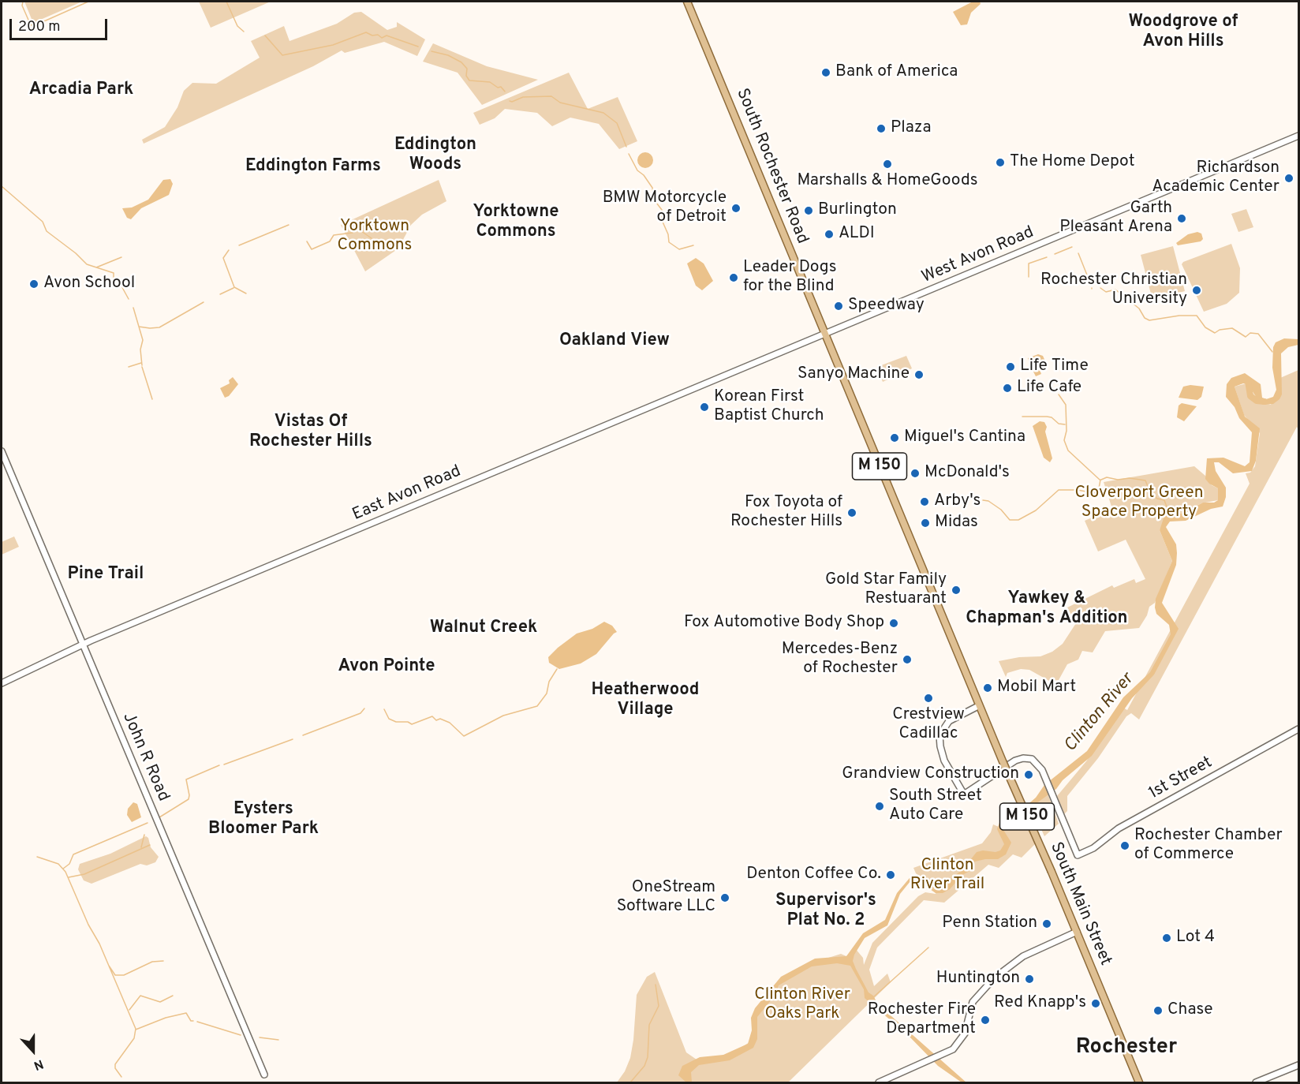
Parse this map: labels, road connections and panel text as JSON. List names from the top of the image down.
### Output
{
  "streets": {
    "main road": [
      "South Rochester Road",
      "West Avon Road",
      "M 150",
      "East Avon Road",
      "John R Road",
      "1st Street",
      "South Main Street"
    ]
  },
  "crossings": [
    ["South Rochester Road", "West Avon Road"],
    ["South Rochester Road", "East Avon Road"],
    ["South Rochester Road", "1st Street"],
    ["South Rochester Road", "South Main Street"],
    ["West Avon Road", "East Avon Road"],
    ["East Avon Road", "John R Road"]
  ],
  "districts": [
    "Woodgrove of Avon Hills",
    "Arcadia Park",
    "Eddington Woods",
    "Eddington Farms",
    "Yorktowne Commons",
    "Oakland View",
    "Vistas Of Rochester Hills",
    "Pine Trail",
    "Yawkey & Chapman's Addition",
    "Walnut Creek",
    "Avon Pointe",
    "Heatherwood Village",
    "Eysters Bloomer Park",
    "Supervisor's Plat No. 2",
    "Rochester"
  ],
  "water": ["Clinton River"],
  "parks": [
    "Yorktown Commons",
    "Cloverport Green Space Property",
    "Clinton River Trail",
    "Clinton River Oaks Park"
  ],
  "places": [
    "Bank of America",
    "Plaza",
    "The Home Depot",
    "Marshalls & HomeGoods",
    "Richardson Academic Center",
    "BMW Motorcycle of Detroit",
    "Burlington",
    "Garth Pleasant Arena",
    "ALDI",
    "Leader Dogs for the Blind",
    "Avon School",
    "Rochester Christian University",
    "Speedway",
    "Life Time",
    "Sanyo Machine",
    "Life Cafe",
    "Korean First Baptist Church",
    "Miguel's Cantina",
    "McDonald's",
    "Arby's",
    "Fox Toyota of Rochester Hills",
    "Midas",
    "Gold Star Family Restuarant",
    "Fox Automotive Body Shop",
    "Mercedes-Benz of Rochester",
    "Mobil Mart",
    "Crestview Cadillac",
    "Grandview Construction",
    "South Street Auto Care",
    "Rochester Chamber of Commerce",
    "Denton Coffee Co.",
    "OneStream Software LLC",
    "Penn Station",
    "Lot 4",
    "Huntington",
    "Red Knapp's",
    "Chase",
    "Rochester Fire Department"
  ],
  "scale_bar": "200 m",
  "north": "bottom"
}
